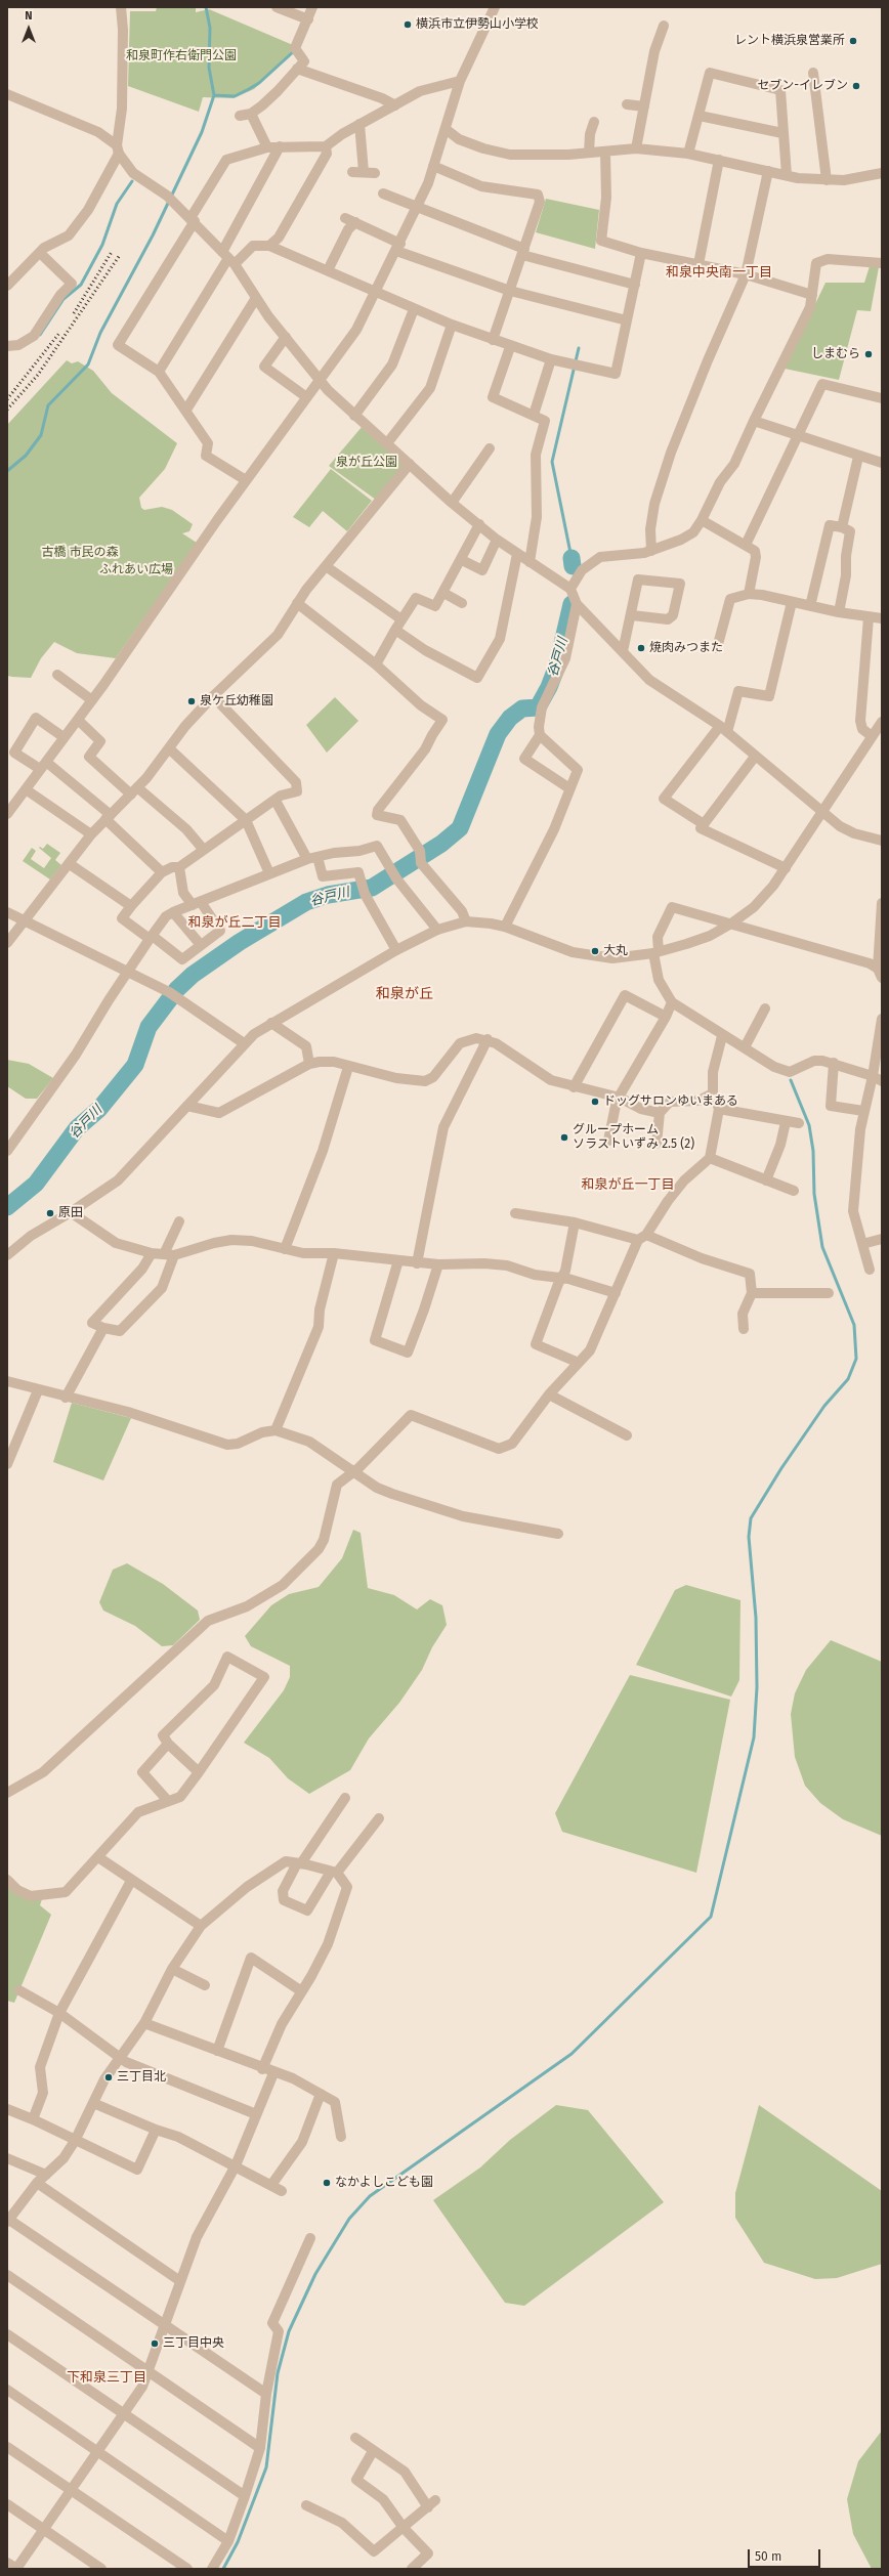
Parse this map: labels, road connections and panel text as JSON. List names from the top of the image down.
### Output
{
  "districts": [
    "和泉中央南一丁目",
    "和泉が丘二丁目",
    "和泉が丘",
    "和泉が丘一丁目",
    "下和泉三丁目"
  ],
  "water": ["谷戸川"],
  "parks": [
    "和泉町作右衛門公園",
    "泉が丘公園",
    "古橋 市民の森",
    "ふれあい広場"
  ],
  "places": [
    "横浜市立伊勢山小学校",
    "レント横浜泉営業所",
    "セブン-イレブン",
    "しまむら",
    "焼肉みつまた",
    "泉ケ丘幼稚園",
    "大丸",
    "ドッグサロンゆいまある",
    "グループホーム ソラストいずみ 2.5 (2)",
    "原田",
    "三丁目北",
    "なかよしこども園",
    "三丁目中央"
  ],
  "scale_bar": "50 m",
  "north": "top"
}
